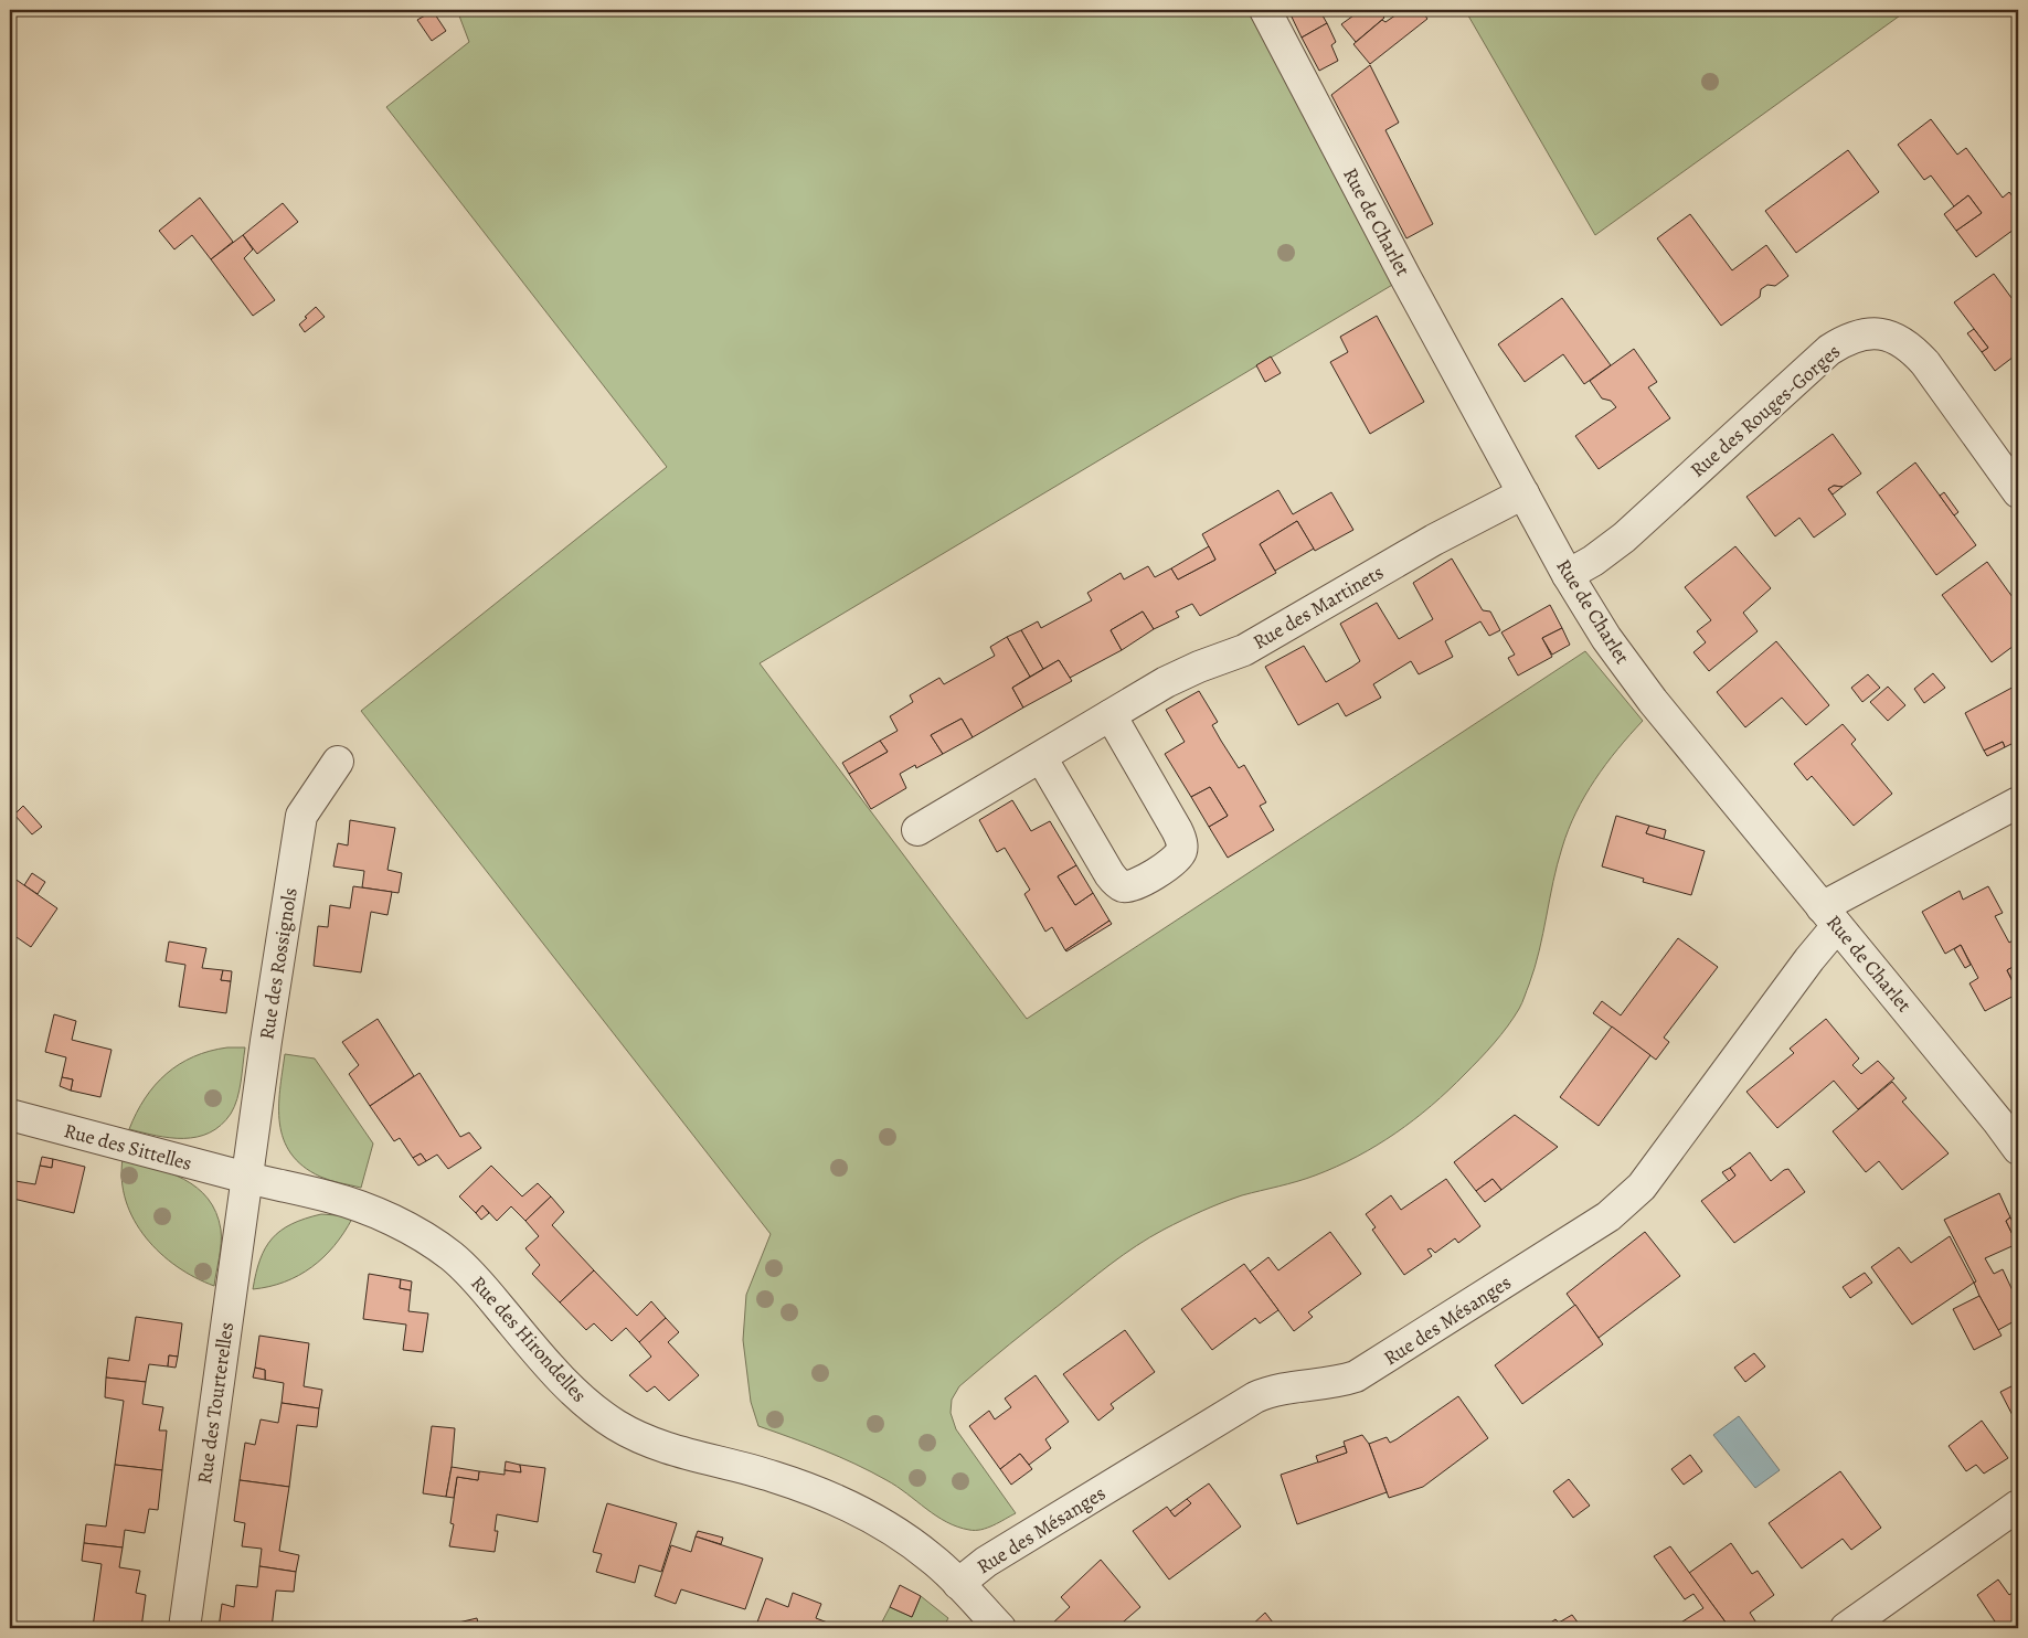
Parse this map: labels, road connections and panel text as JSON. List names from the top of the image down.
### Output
{
  "streets": {
    "street": [
      "Rue de Charlet",
      "Rue des Rouges-Gorges",
      "Rue des Martinets",
      "Rue des Rossignols",
      "Rue des Sittelles",
      "Rue des Mésanges",
      "Rue des Hirondelles",
      "Rue des Tourterelles"
    ]
  },
  "crossings": [
    ["Rue de Charlet", "Rue des Rouges-Gorges"],
    ["Rue de Charlet", "Rue des Martinets"],
    ["Rue de Charlet", "Rue des Mésanges"],
    ["Rue des Rossignols", "Rue des Sittelles"],
    ["Rue des Rossignols", "Rue des Hirondelles"],
    ["Rue des Rossignols", "Rue des Tourterelles"],
    ["Rue des Sittelles", "Rue des Hirondelles"],
    ["Rue des Sittelles", "Rue des Tourterelles"],
    ["Rue des Mésanges", "Rue des Hirondelles"],
    ["Rue des Hirondelles", "Rue des Tourterelles"]
  ]
}
